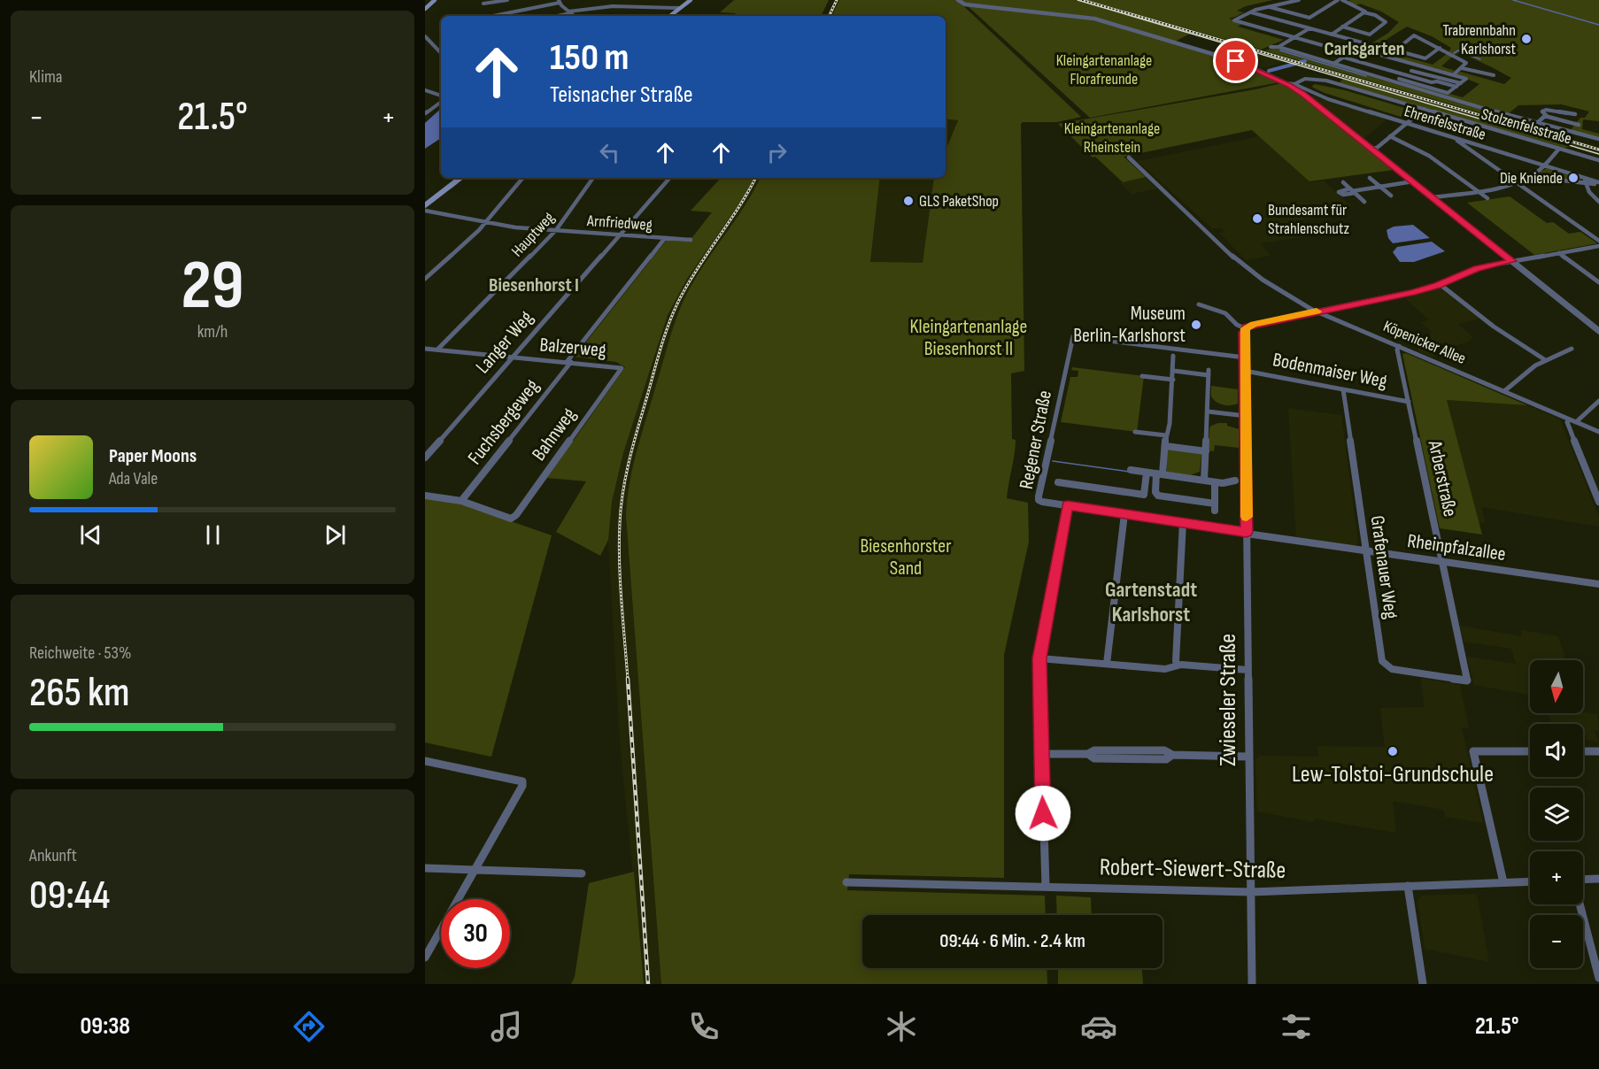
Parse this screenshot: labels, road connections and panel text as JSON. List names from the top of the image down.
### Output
{
  "streets": {
    "street": [
      "Ehrenfelsstraße",
      "Stolzenfelsstraße",
      "Arnfriedweg",
      "Hauptweg",
      "Langer Weg",
      "Köpenicker Allee",
      "Balzerweg",
      "Bodenmaiser Weg",
      "Fuchsbergeweg",
      "Bahnweg",
      "Regener Straße",
      "Arberstraße",
      "Rheinpfalzallee",
      "Grafenauer Weg",
      "Zwieseler Straße",
      "Robert-Siewert-Straße"
    ]
  },
  "crossings": [
    ["Ehrenfelsstraße", "Stolzenfelsstraße"],
    ["Arnfriedweg", "Hauptweg"],
    ["Arnfriedweg", "Langer Weg"],
    ["Hauptweg", "Balzerweg"],
    ["Langer Weg", "Balzerweg"],
    ["Köpenicker Allee", "Arberstraße"],
    ["Balzerweg", "Fuchsbergeweg"],
    ["Balzerweg", "Bahnweg"],
    ["Bodenmaiser Weg", "Arberstraße"],
    ["Bodenmaiser Weg", "Grafenauer Weg"],
    ["Bodenmaiser Weg", "Zwieseler Straße"],
    ["Fuchsbergeweg", "Bahnweg"],
    ["Regener Straße", "Rheinpfalzallee"],
    ["Regener Straße", "Zwieseler Straße"],
    ["Arberstraße", "Rheinpfalzallee"],
    ["Arberstraße", "Grafenauer Weg"],
    ["Rheinpfalzallee", "Grafenauer Weg"],
    ["Rheinpfalzallee", "Zwieseler Straße"],
    ["Zwieseler Straße", "Robert-Siewert-Straße"]
  ],
  "districts": ["Carlsgarten", "Biesenhorst I", "Gartenstadt Karlshorst"],
  "parks": [
    "Kleingartenanlage Florafreunde",
    "Kleingartenanlage Rheinstein",
    "Kleingartenanlage Biesenhorst II",
    "Biesenhorster Sand"
  ],
  "places": [
    "Trabrennbahn Karlshorst",
    "Die Kniende",
    "GLS PaketShop",
    "Bundesamt für Strahlenschutz",
    "Museum Berlin-Karlshorst",
    "Lew-Tolstoi-Grundschule"
  ],
  "north": "bottom",
  "page": {
    "tile": [
      "Klima",
      ["29", "km/h"],
      ["Reichweite · 53%", "265 km"],
      ["Ankunft", "09:44"]
    ],
    "turn": ["150 m", "Teisnacher Straße"],
    "heat": ["−", "21.5°", "+"],
    "song": ["Paper Moons", "Ada Vale"],
    "map_buttons": ["+", "−"],
    "limit": "30",
    "trip": "09:44 · 6 Min. · 2.4 km",
    "tabs": ["09:38", "21.5°"]
  }
}
